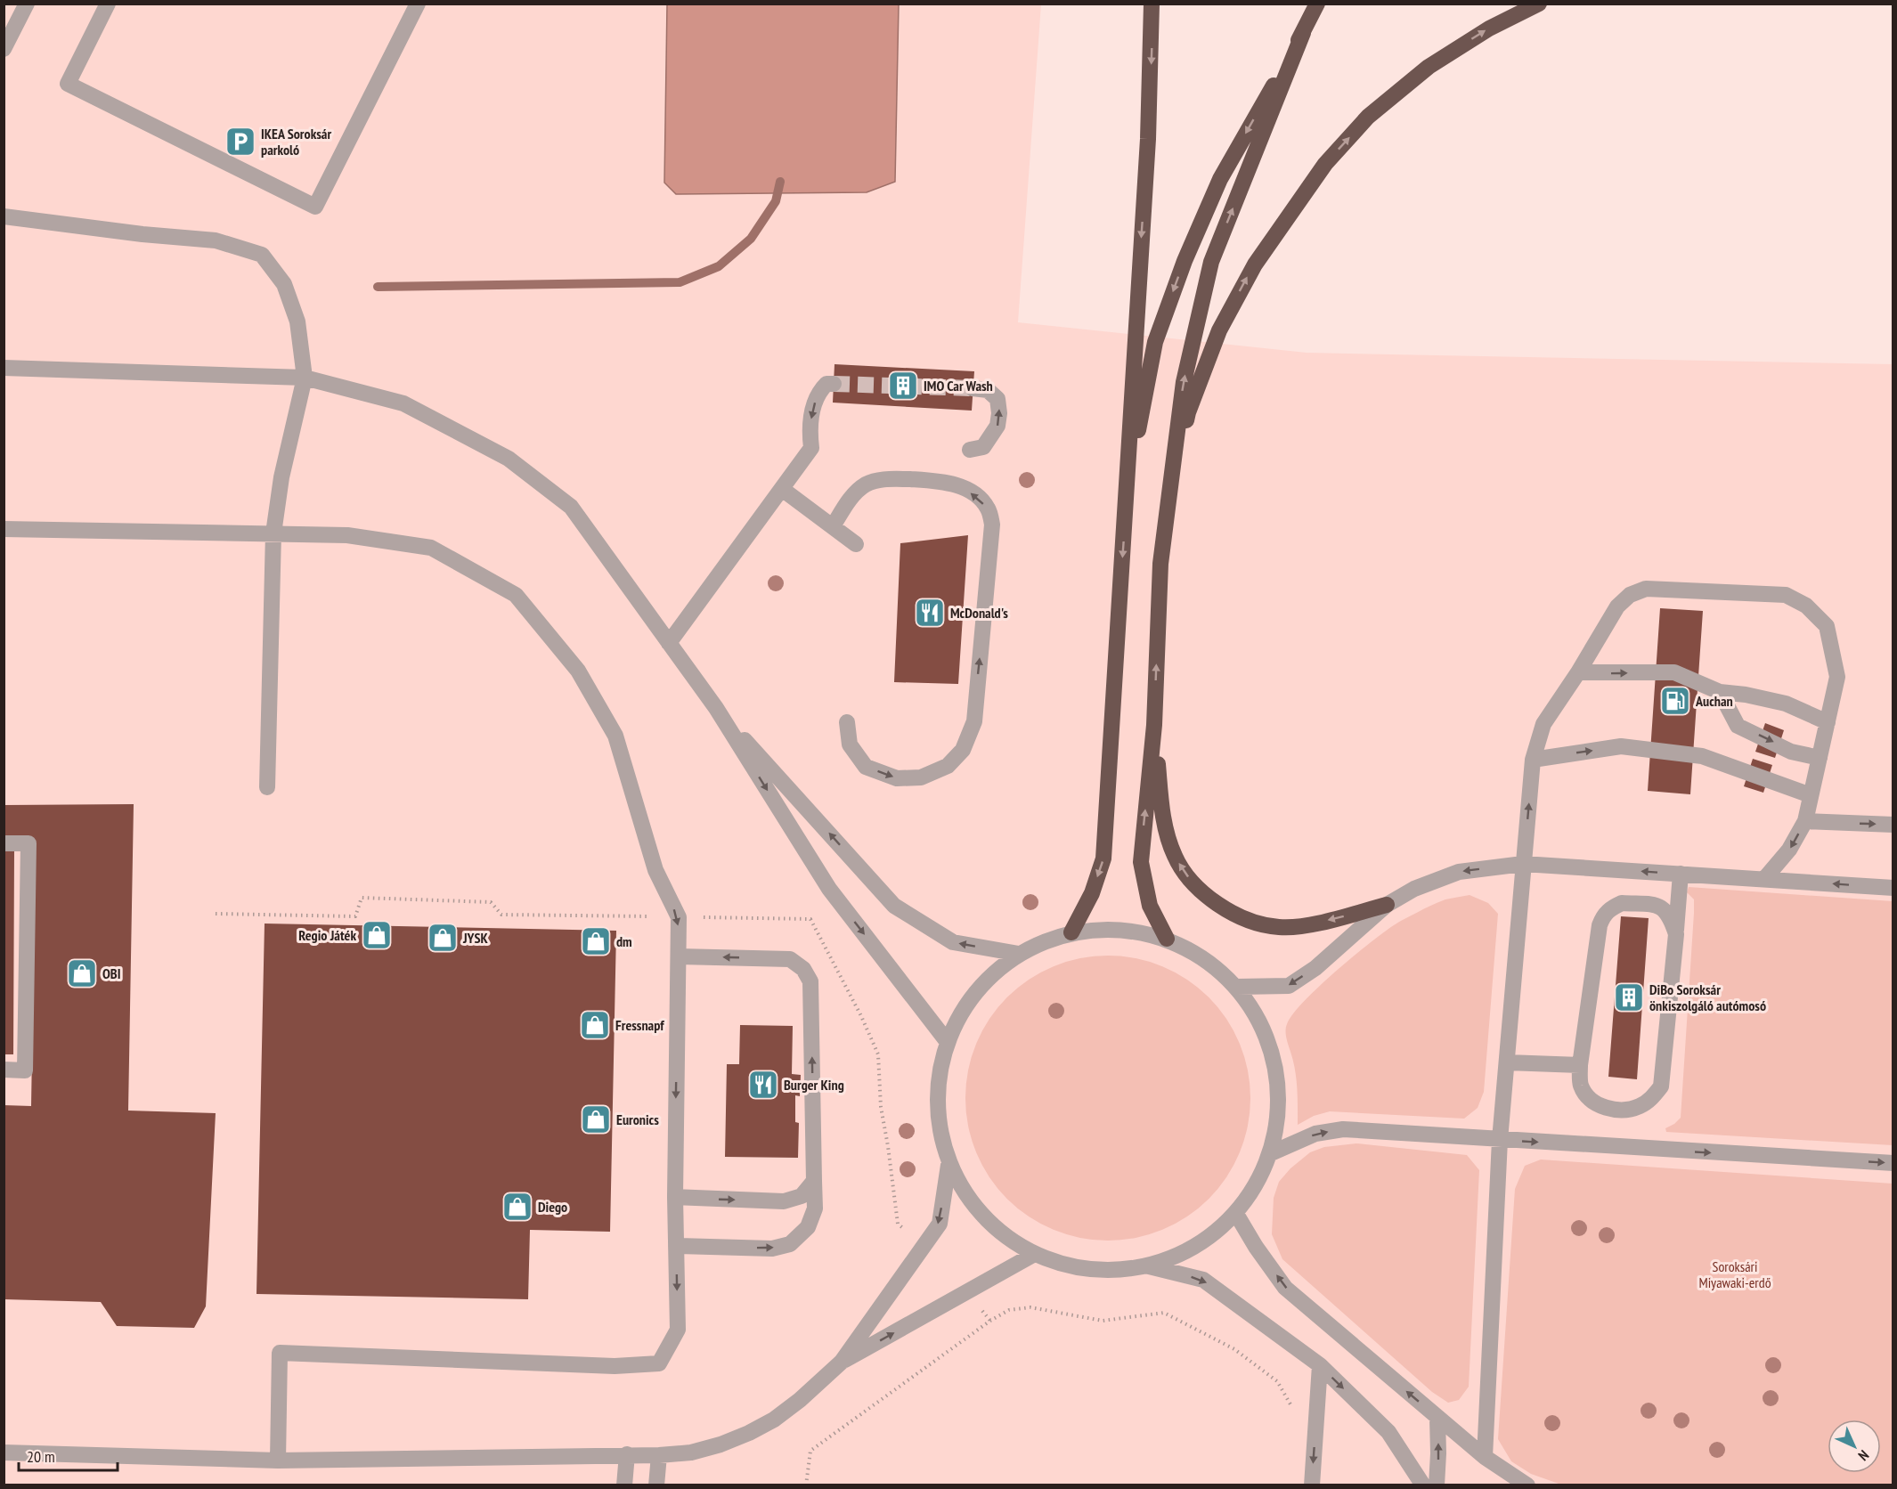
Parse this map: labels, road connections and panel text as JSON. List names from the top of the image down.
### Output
{
  "parks": ["Soroksári Miyawaki-erdő"],
  "places": {
    "parking": ["IKEA Soroksár parkoló"],
    "building": ["IMO Car Wash", "DiBo Soroksár önkiszolgáló autómosó"],
    "restaurant": ["McDonald's", "Burger King"],
    "fuel station": ["Auchan"],
    "shop": [
      "Regio Játék",
      "JYSK",
      "dm",
      "OBI",
      "Fressnapf",
      "Euronics",
      "Diego"
    ]
  },
  "scale_bar": "20 m",
  "north": "bottom right"
}
